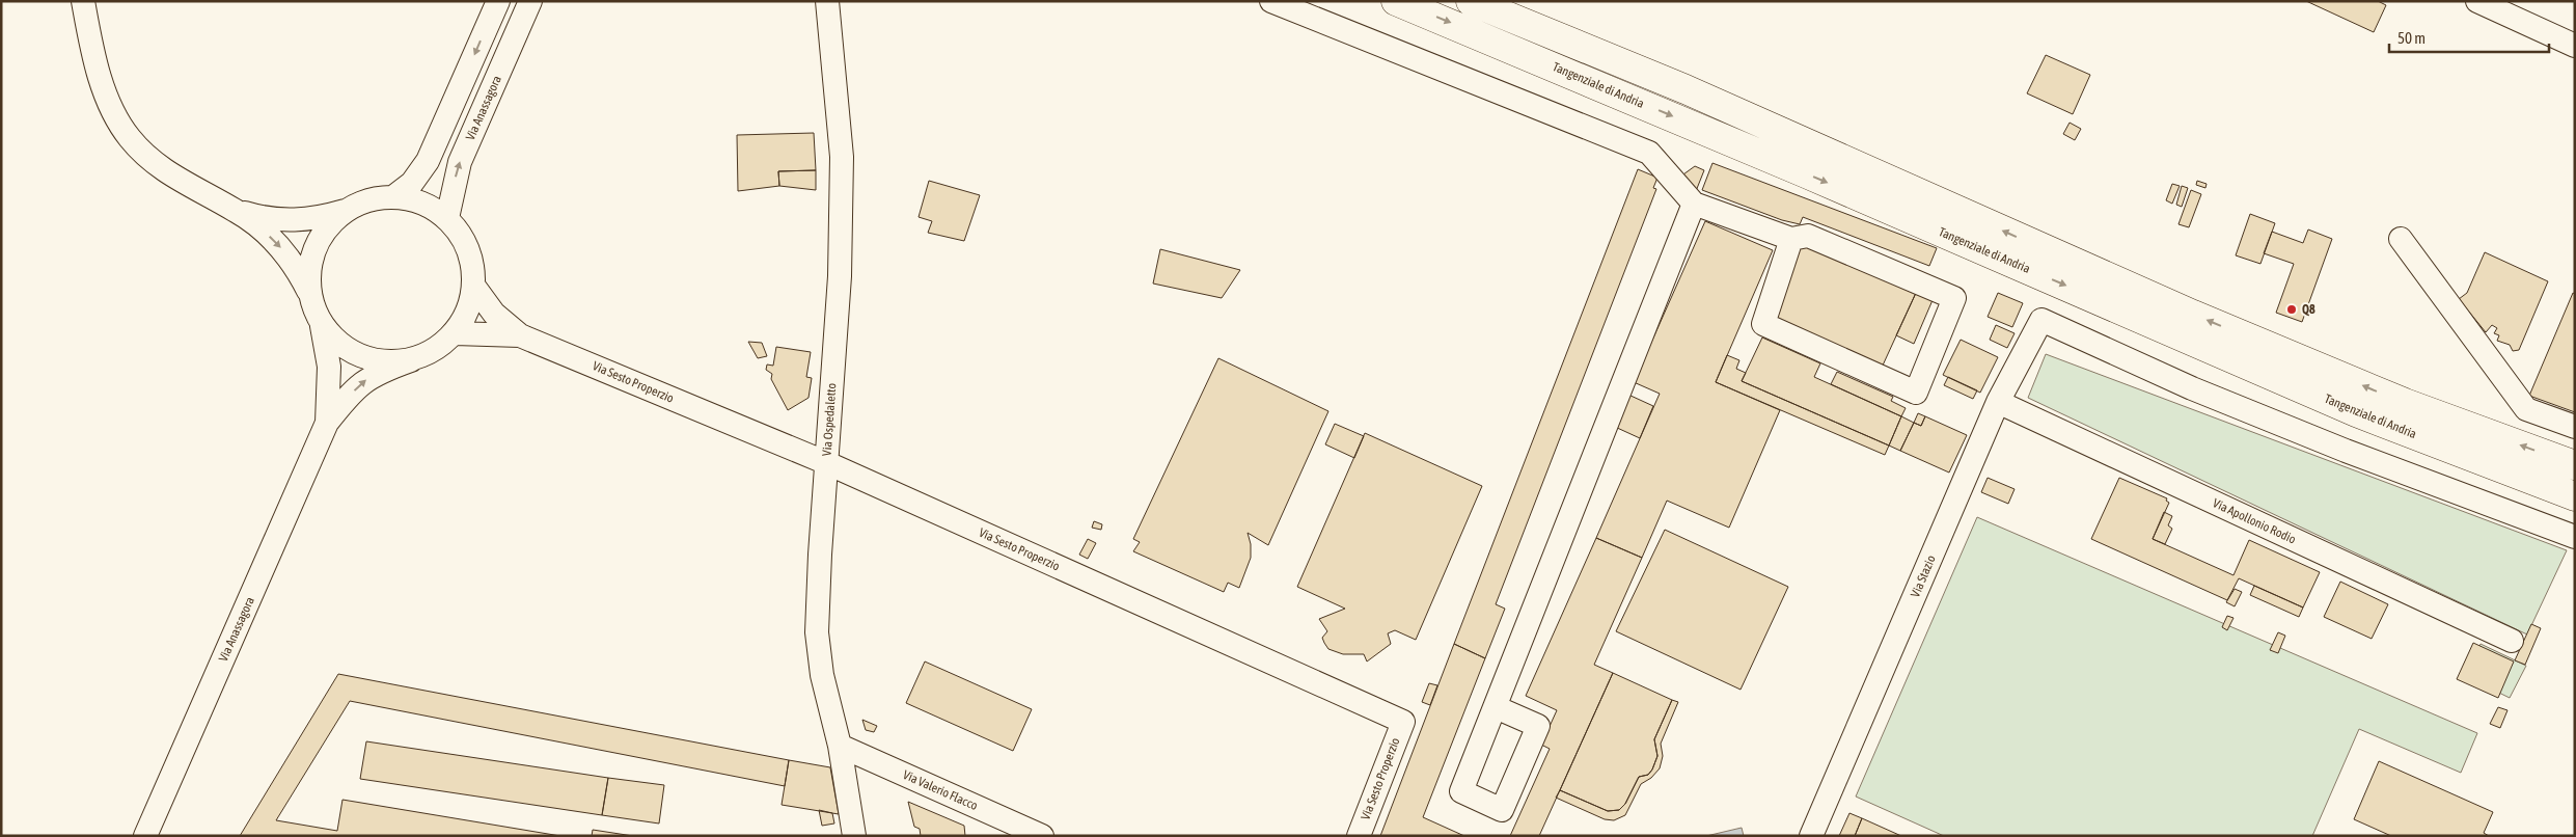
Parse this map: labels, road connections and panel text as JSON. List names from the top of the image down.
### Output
{
  "streets": {
    "main road": ["Tangenziale di Andria"],
    "street": [
      "Via Anassagora",
      "Via Sesto Properzio",
      "Via Ospedaletto",
      "Via Apollonio Rodio",
      "Via Stazio",
      "Via Valerio Flacco"
    ]
  },
  "crossings": [
    ["Via Anassagora", "Via Sesto Properzio"],
    ["Via Sesto Properzio", "Via Ospedaletto"],
    ["Via Ospedaletto", "Via Valerio Flacco"],
    ["Via Apollonio Rodio", "Via Stazio"]
  ],
  "places": ["Q8"],
  "scale_bar": "50 m"
}
